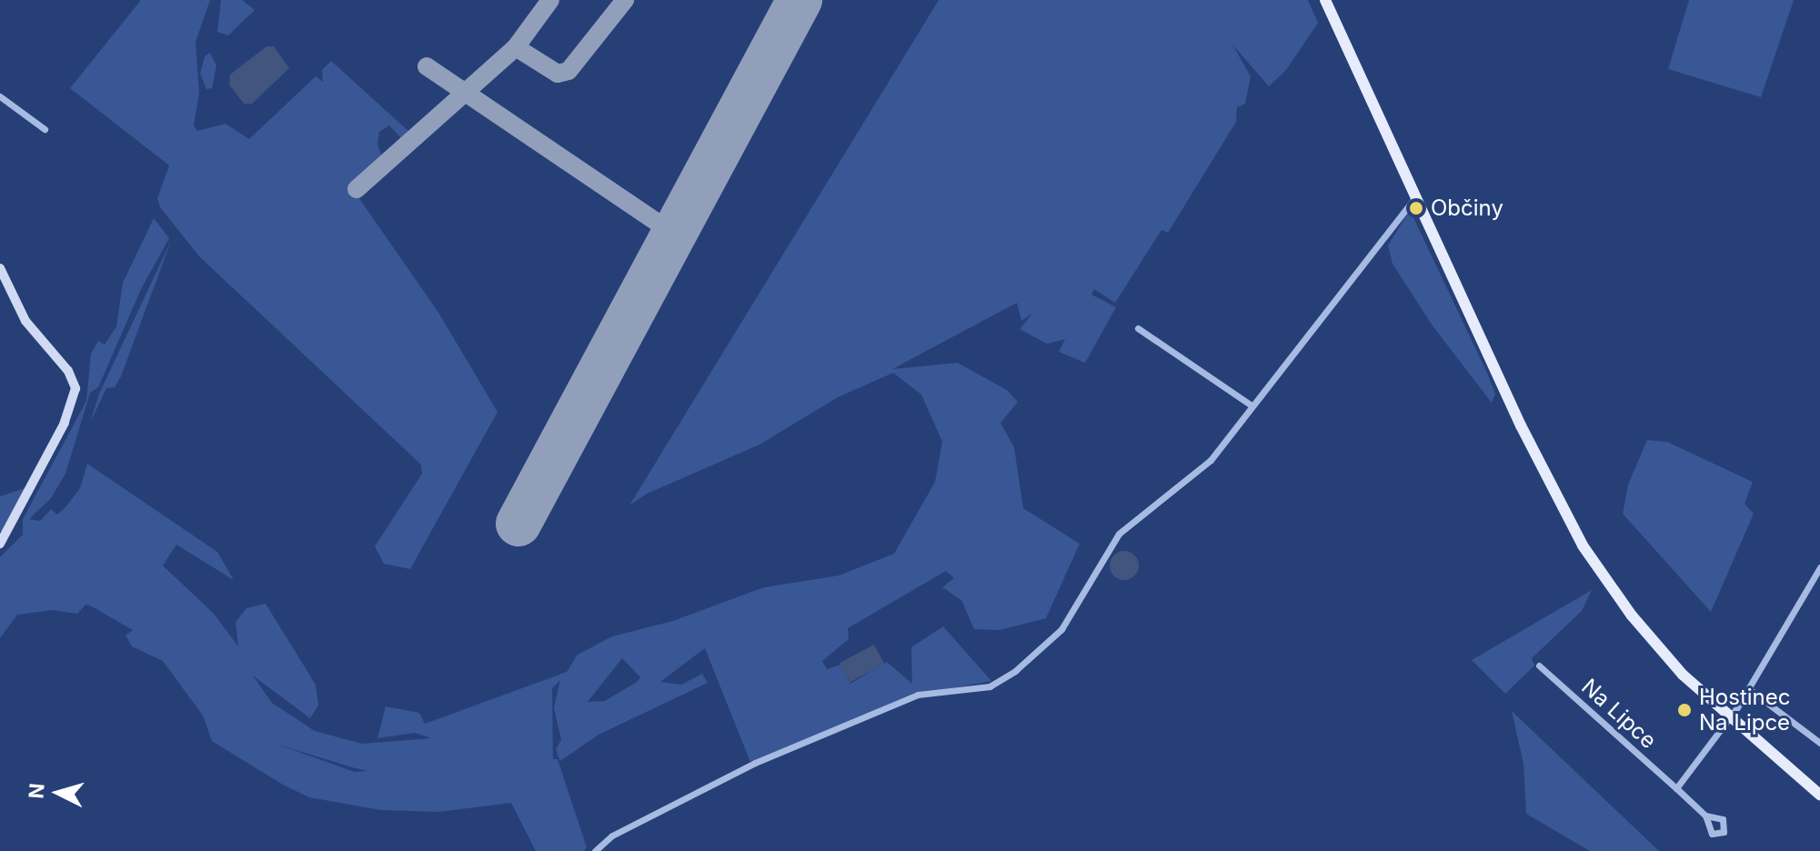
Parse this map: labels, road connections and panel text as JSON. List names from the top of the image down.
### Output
{
  "streets": {
    "street": ["Na Lipce"]
  },
  "places": ["Občiny", "Hostinec Na Lipce"],
  "north": "left"
}
